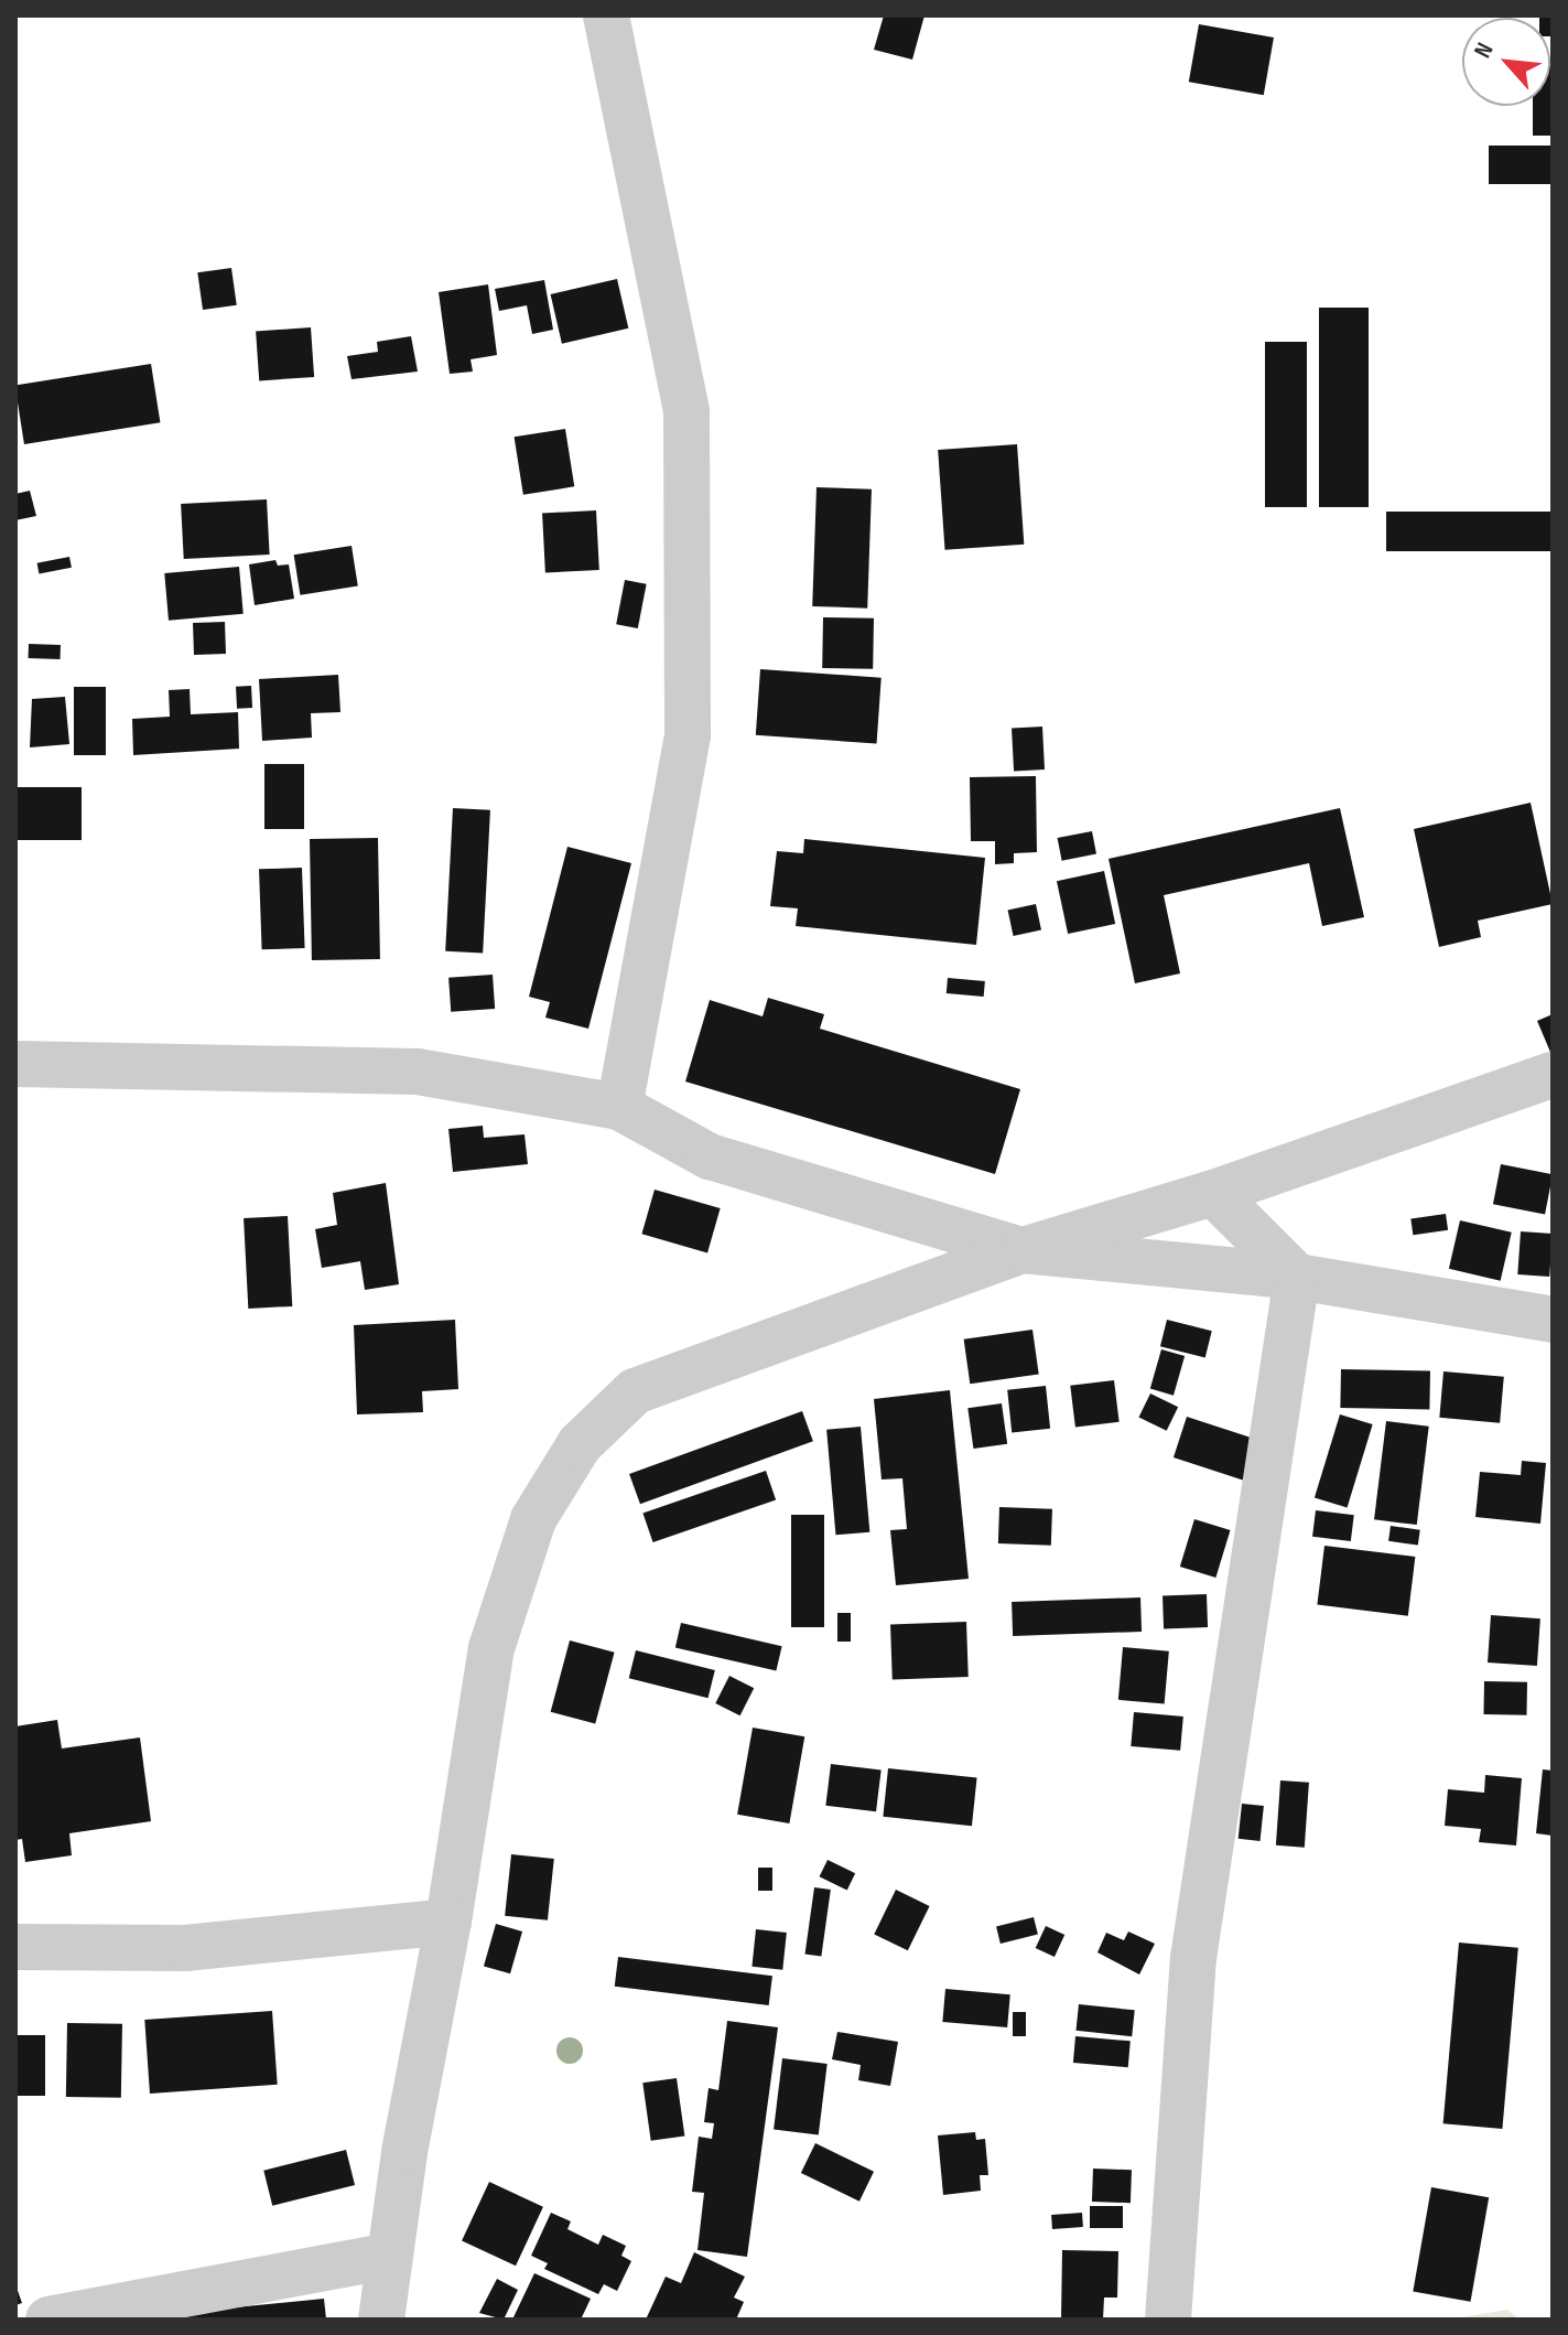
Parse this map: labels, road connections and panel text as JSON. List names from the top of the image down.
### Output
{
  "north": "top left"
}
